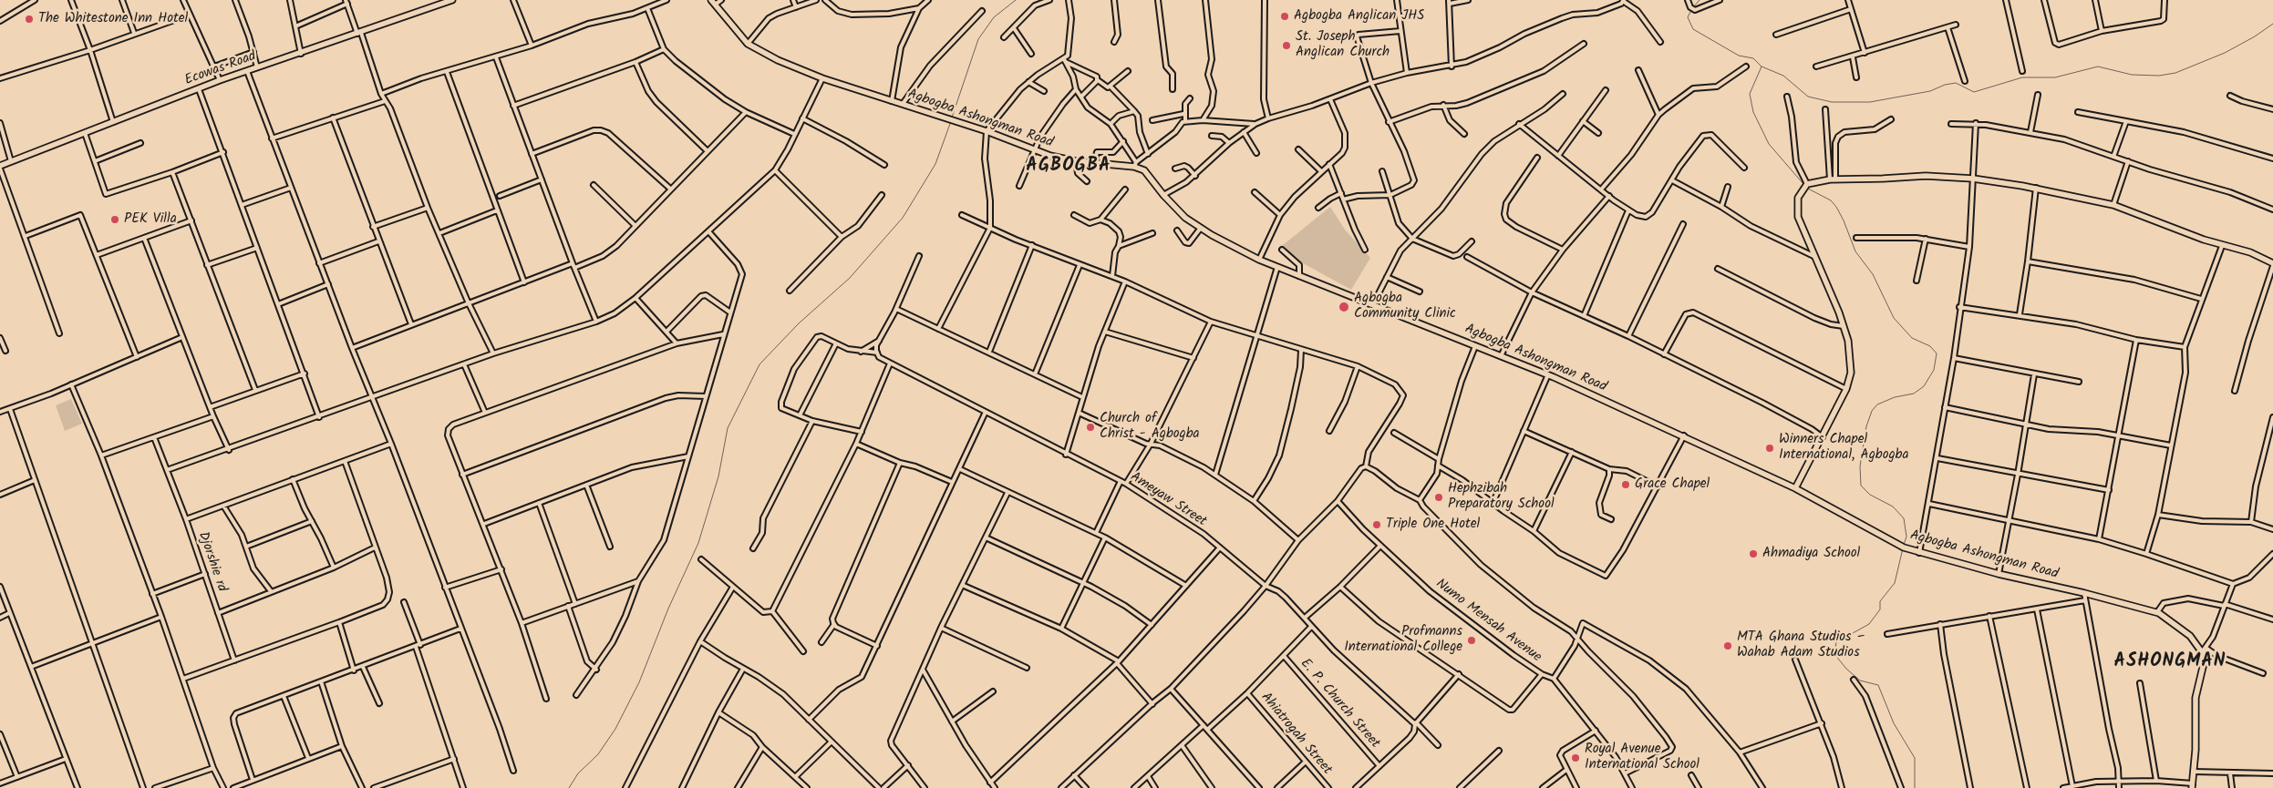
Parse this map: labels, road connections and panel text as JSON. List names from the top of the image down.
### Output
{
  "streets": {
    "street": [
      "Ecowas Road",
      "Agbogba Ashongman Road",
      "Ameyaw Street",
      "Djorshie rd",
      "Numo Mensah Avenue",
      "E. P. Church Street",
      "Ahiatrogah Street"
    ]
  },
  "districts": ["AGBOGBA", "ASHONGMAN"],
  "places": [
    "Agbogba Anglican JHS",
    "The Whitestone Inn Hotel",
    "St. Joseph Anglican Church",
    "PEK Villa",
    "Agbogba Community Clinic",
    "Church of Christ - Agbogba",
    "Winners Chapel International, Agbogba",
    "Grace Chapel",
    "Hephzibah Preparatory School",
    "Triple One Hotel",
    "Ahmadiya School",
    "Profmanns International College",
    "MTA Ghana Studios – Wahab Adam Studios",
    "Royal Avenue International School"
  ]
}
